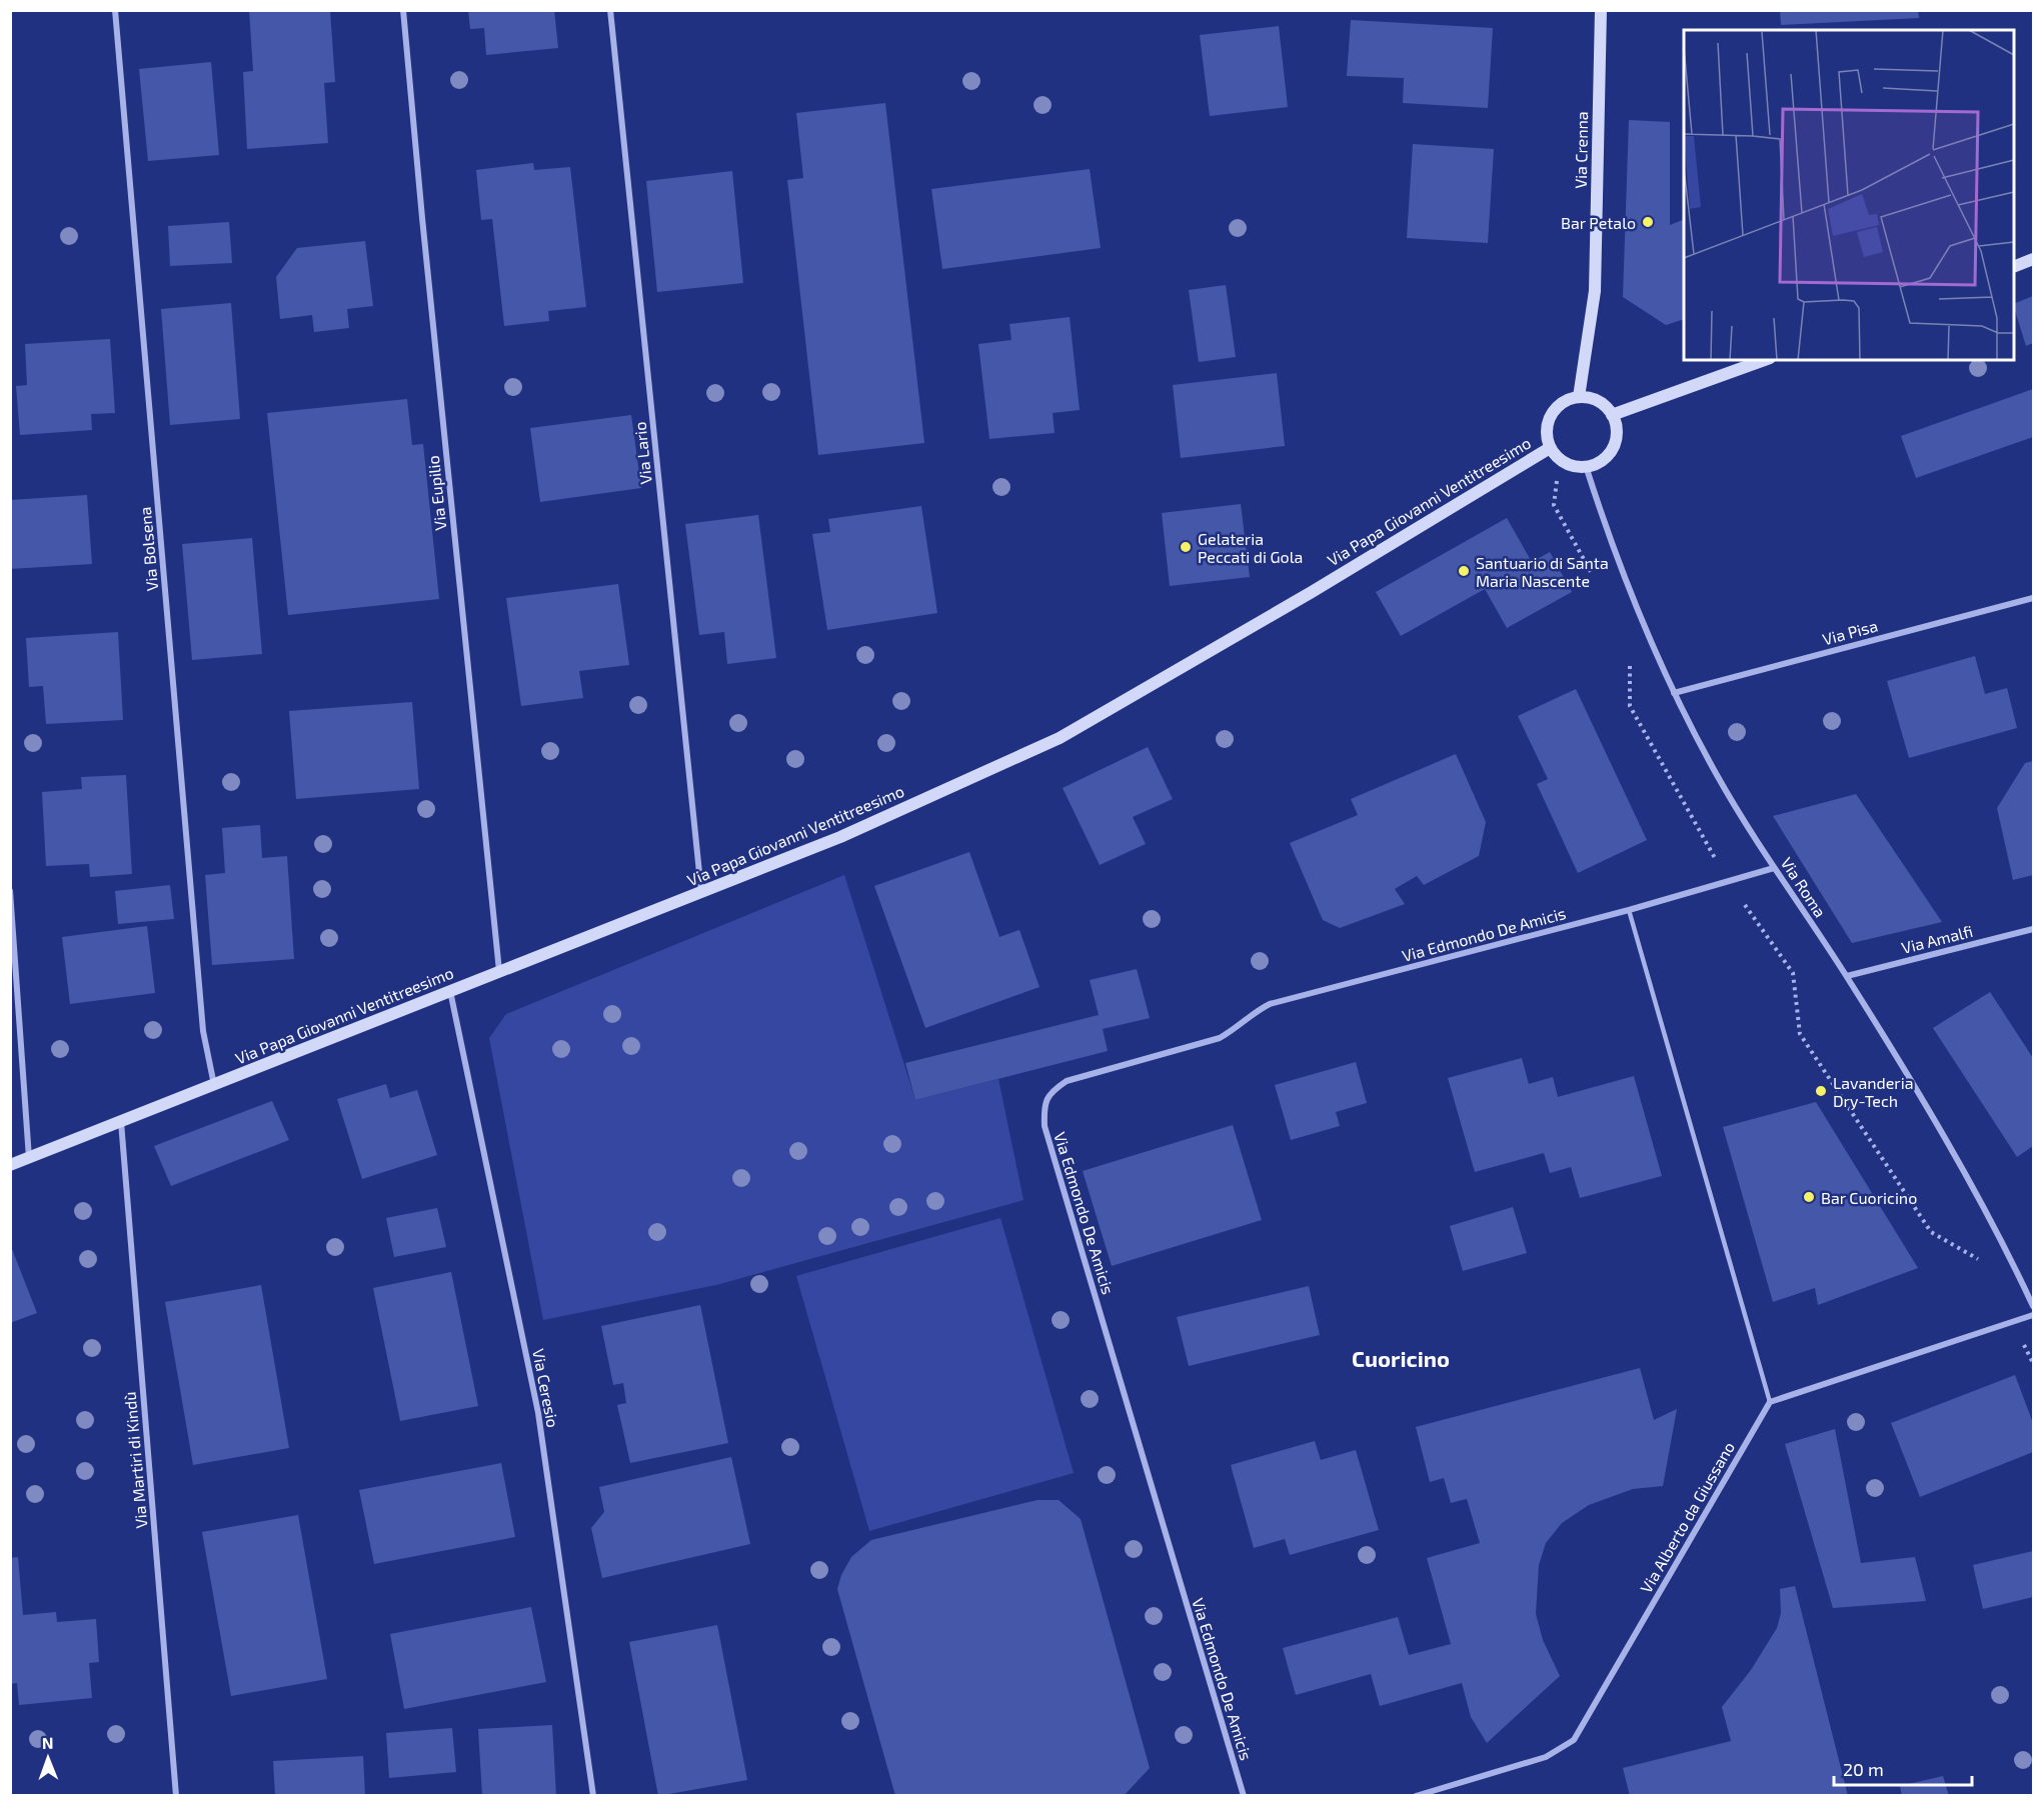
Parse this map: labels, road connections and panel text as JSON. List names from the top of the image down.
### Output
{
  "streets": {
    "street": [
      "Via Crenna",
      "Via Lario",
      "Via Eupilio",
      "Via Papa Giovanni Ventitreesimo",
      "Via Bolsena",
      "Via Pisa",
      "Via Roma",
      "Via Edmondo De Amicis",
      "Via Amalfi",
      "Via Ceresio",
      "Via Martiri di Kindù",
      "Via Alberto da Giussano"
    ]
  },
  "crossings": [
    ["Via Crenna", "Via Papa Giovanni Ventitreesimo"],
    ["Via Crenna", "Via Roma"],
    ["Via Lario", "Via Papa Giovanni Ventitreesimo"],
    ["Via Eupilio", "Via Papa Giovanni Ventitreesimo"],
    ["Via Papa Giovanni Ventitreesimo", "Via Bolsena"],
    ["Via Papa Giovanni Ventitreesimo", "Via Roma"],
    ["Via Papa Giovanni Ventitreesimo", "Via Ceresio"],
    ["Via Papa Giovanni Ventitreesimo", "Via Martiri di Kindù"],
    ["Via Pisa", "Via Roma"],
    ["Via Roma", "Via Edmondo De Amicis"],
    ["Via Roma", "Via Amalfi"]
  ],
  "districts": ["Cuoricino"],
  "places": [
    "Bar Petalo",
    "Gelateria Peccati di Gola",
    "Santuario di Santa Maria Nascente",
    "Lavanderia Dry-Tech",
    "Bar Cuoricino"
  ],
  "scale_bar": "20 m",
  "north": "top"
}
